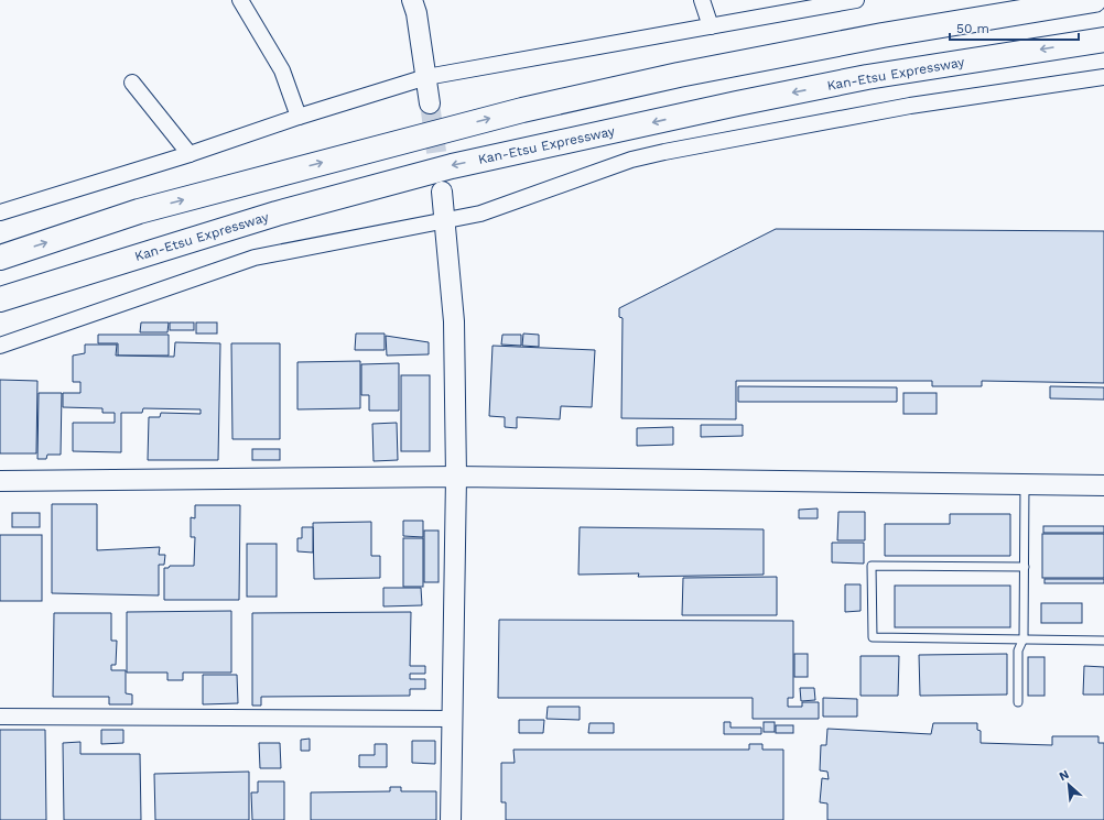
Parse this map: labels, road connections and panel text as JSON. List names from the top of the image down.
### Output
{
  "streets": {
    "highway": ["Kan-Etsu Expressway"]
  },
  "scale_bar": "50 m",
  "north": "top left"
}
